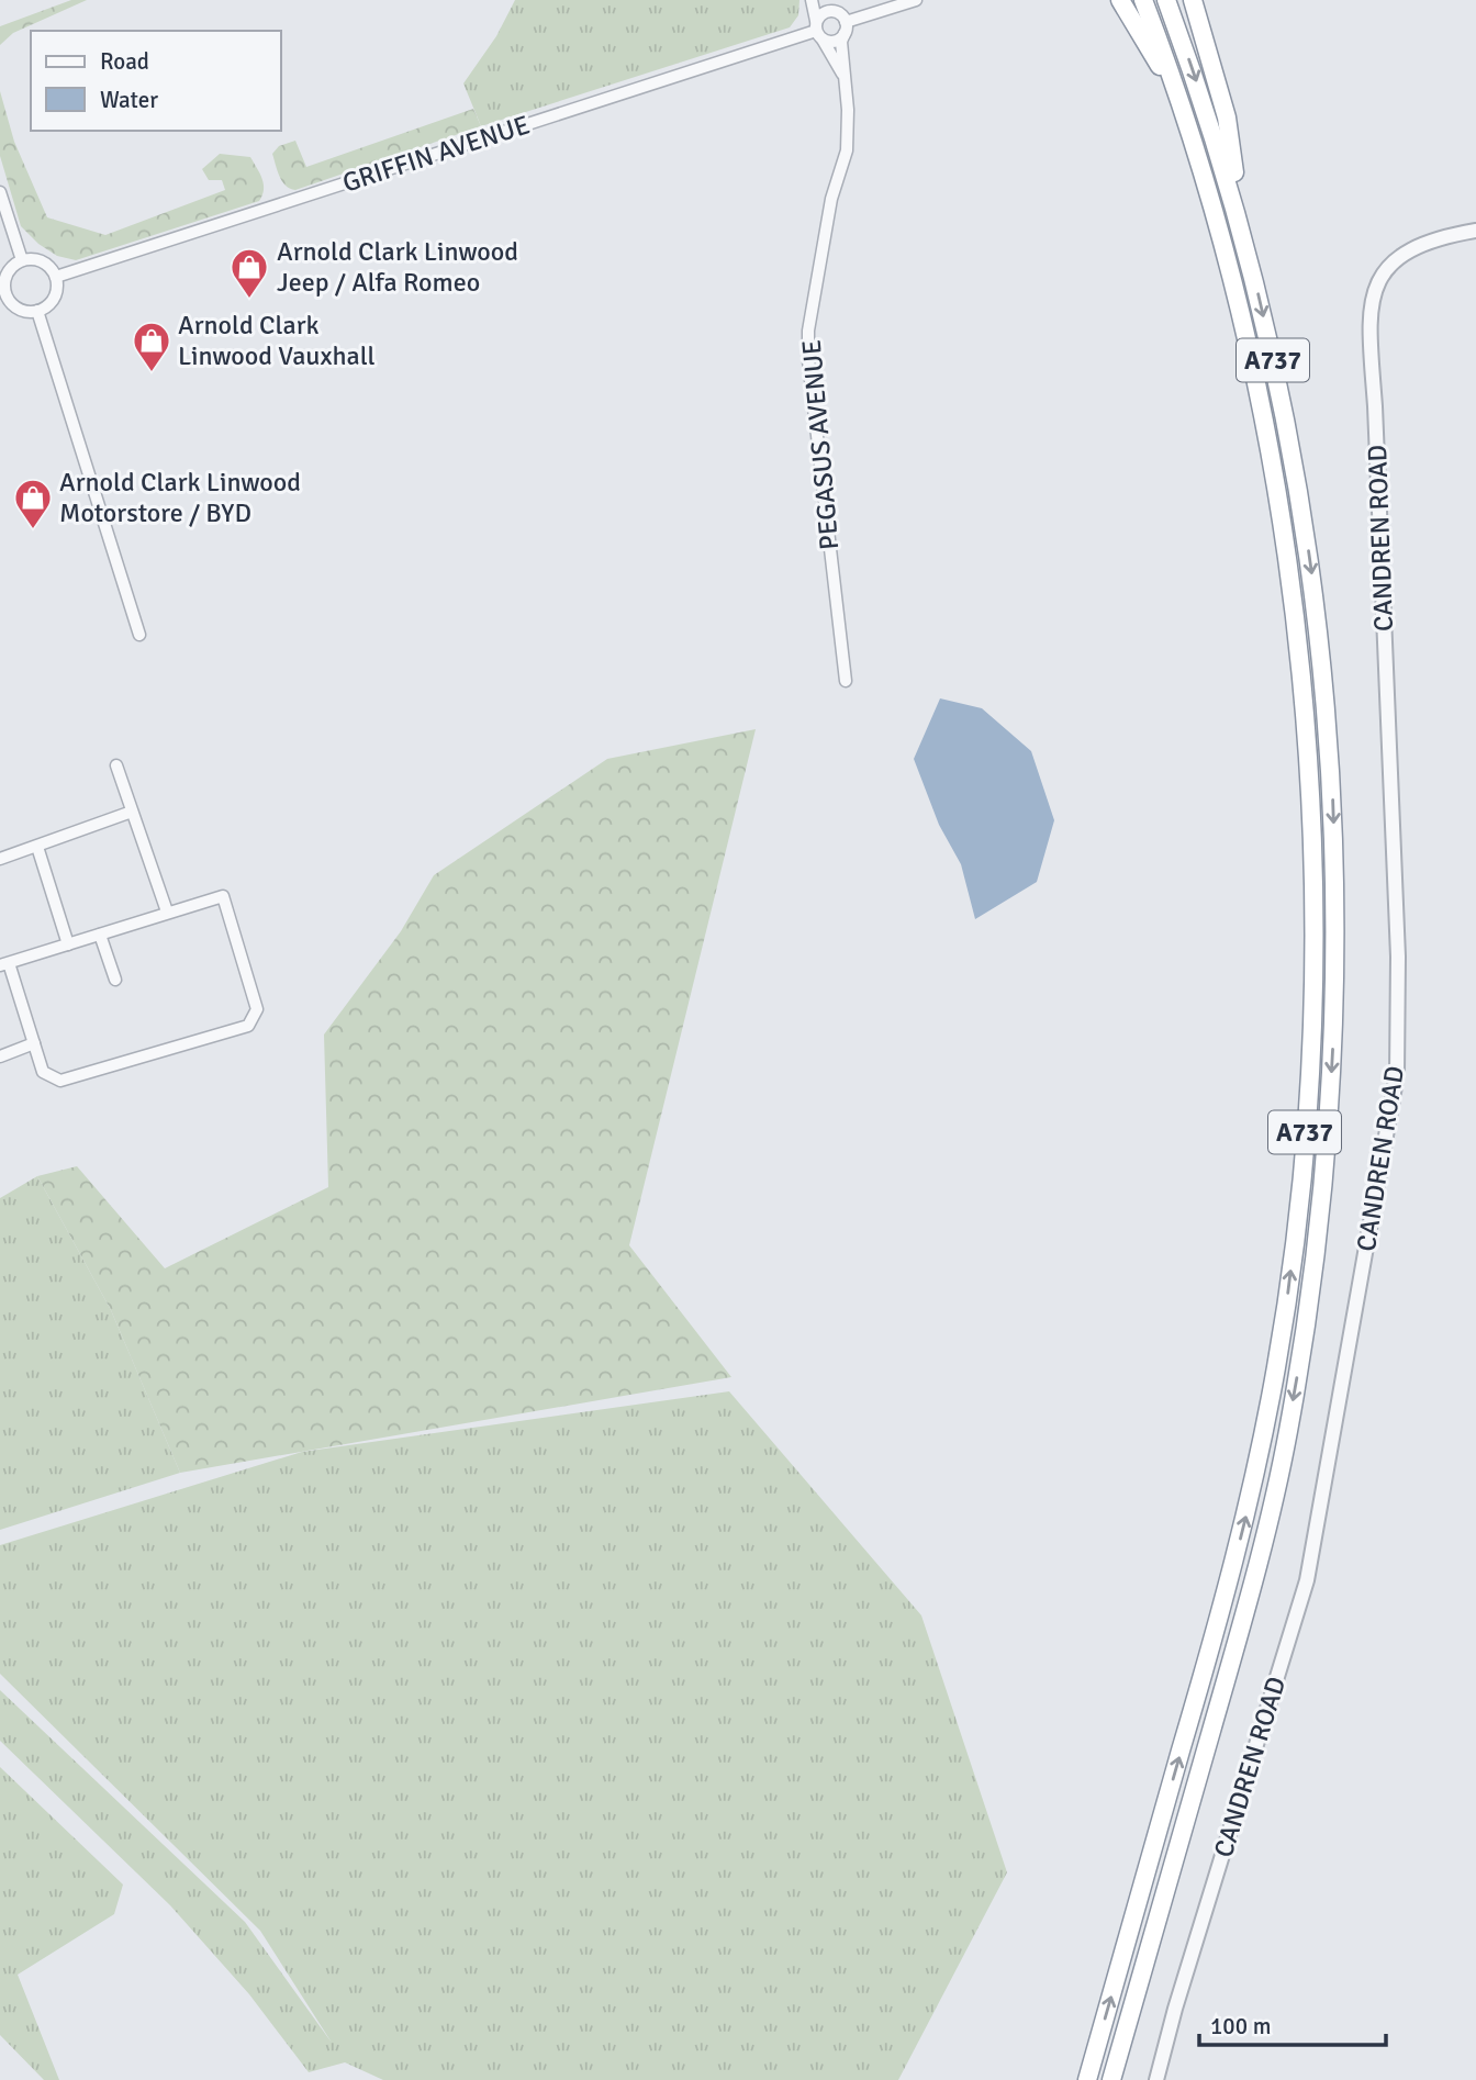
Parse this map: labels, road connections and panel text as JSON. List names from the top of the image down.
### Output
{
  "streets": {
    "highway": ["A737"],
    "street": ["GRIFFIN AVENUE", "PEGASUS AVENUE", "CANDREN ROAD"]
  },
  "places": {
    "shop": ["Arnold Clark Linwood Jeep / Alfa Romeo", "Arnold Clark Linwood Vauxhall", "Arnold Clark Linwood Motorstore / BYD"]
  },
  "legend": ["Road", "Water"],
  "scale_bar": "100 m"
}
